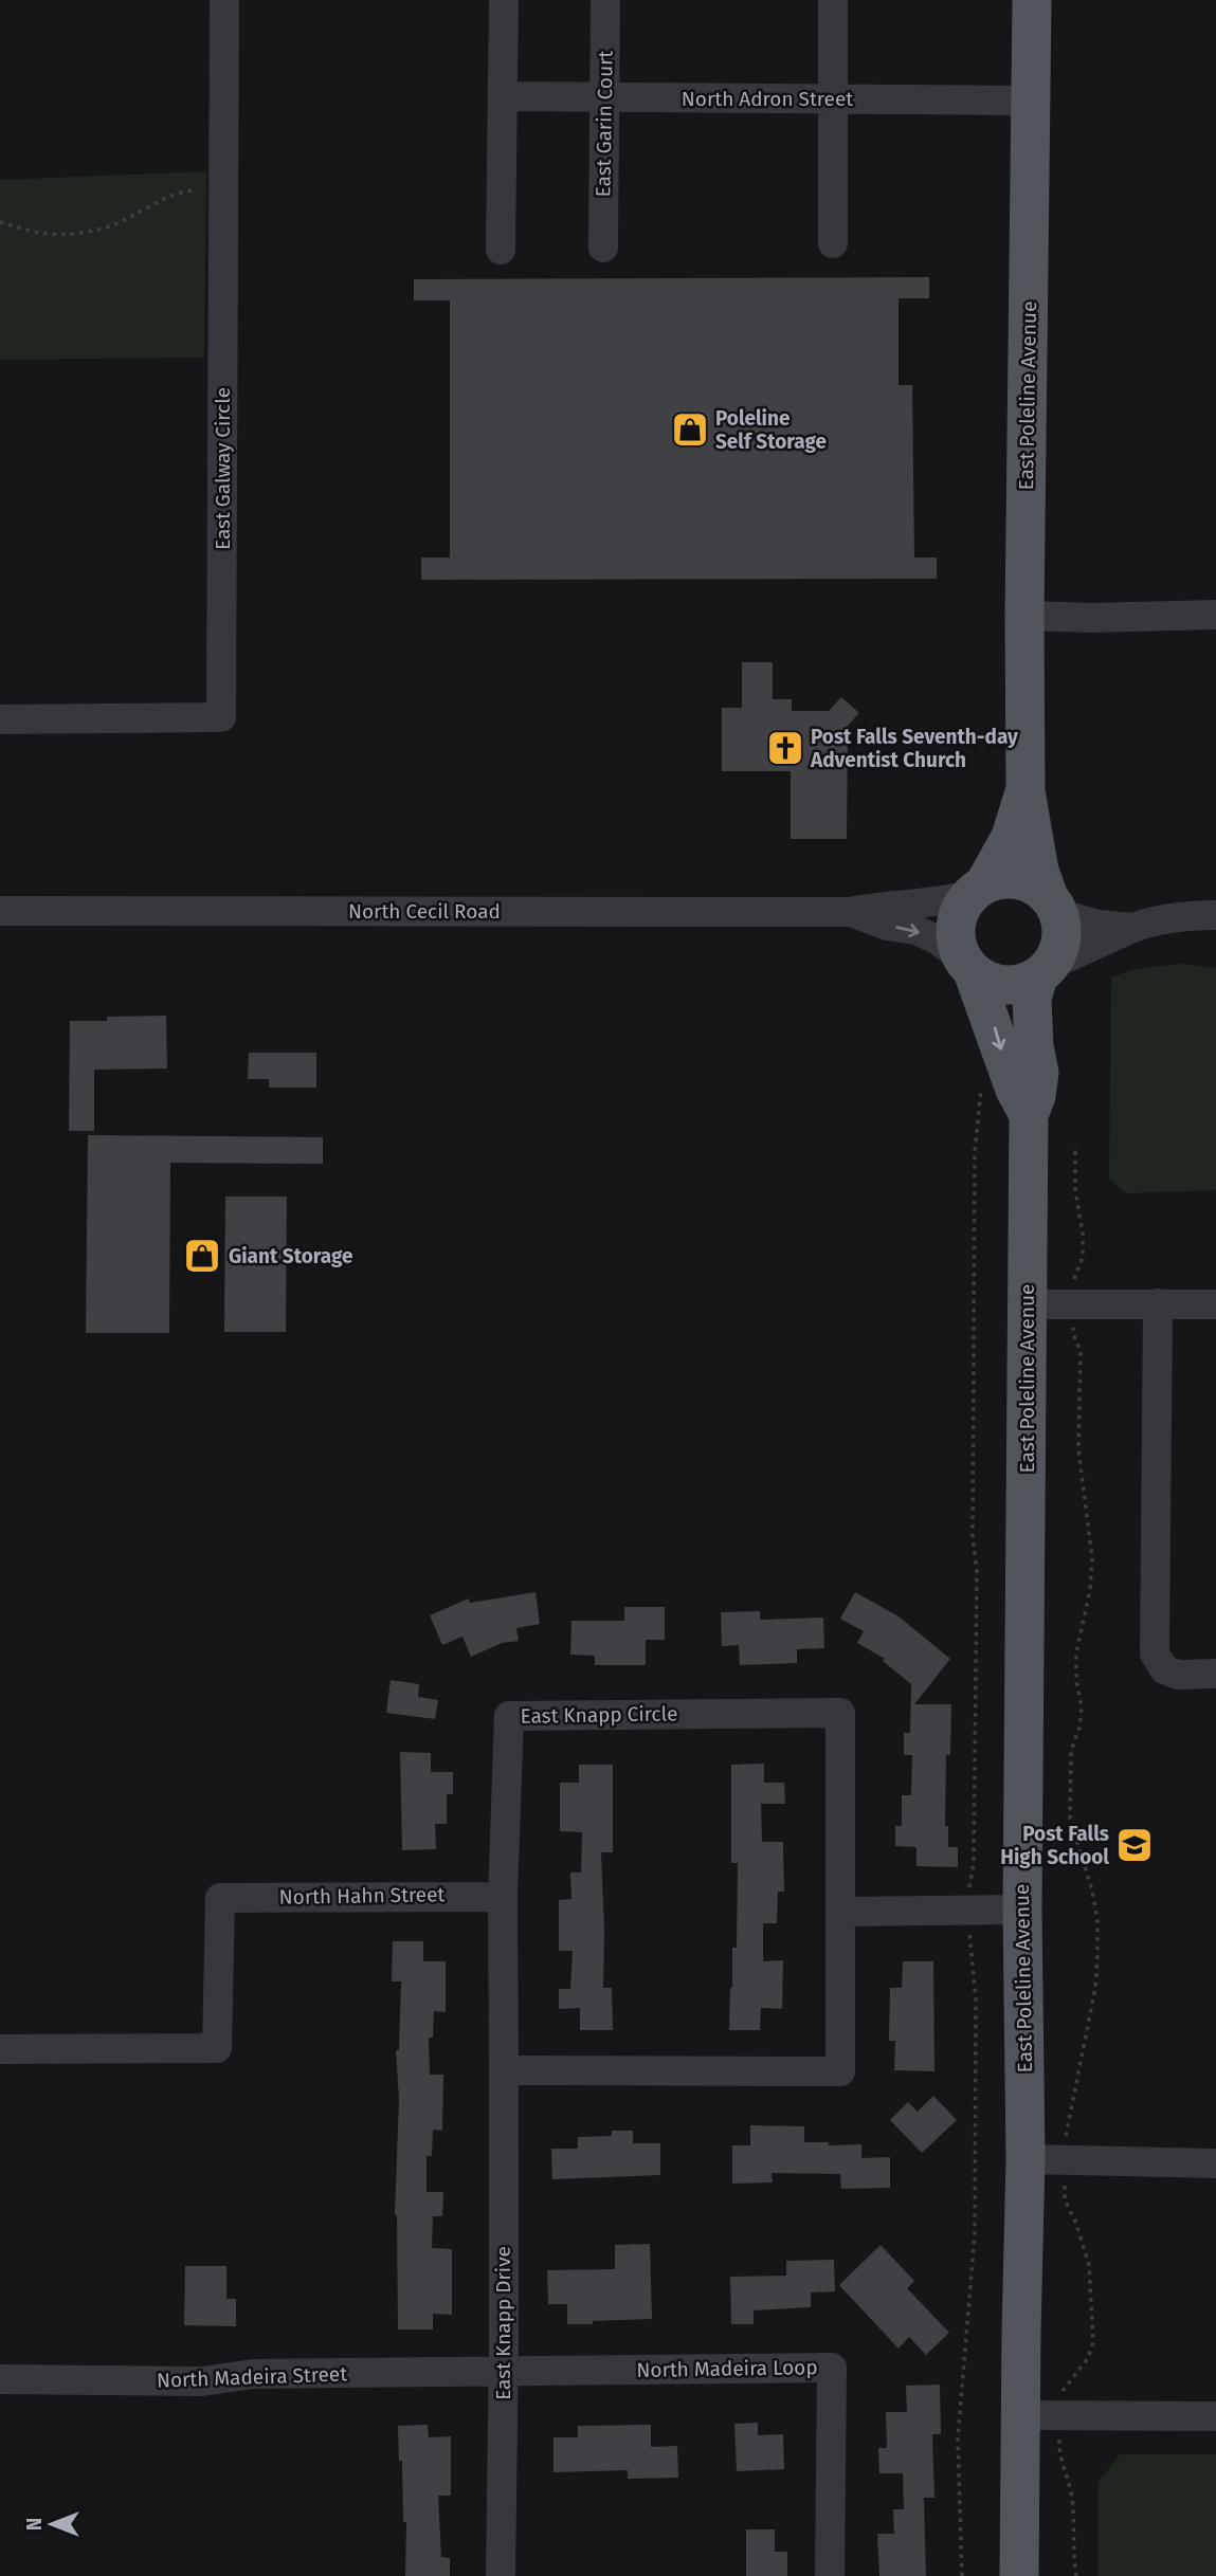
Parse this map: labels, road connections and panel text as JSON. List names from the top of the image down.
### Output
{
  "streets": {
    "main road": ["East Poleline Avenue"],
    "street": [
      "North Adron Street",
      "East Garin Court",
      "East Galway Circle",
      "North Cecil Road",
      "East Knapp Circle",
      "North Hahn Street",
      "East Knapp Drive",
      "North Madeira Loop",
      "North Madeira Street"
    ]
  },
  "crossings": [
    ["North Adron Street", "East Garin Court"],
    ["North Adron Street", "East Poleline Avenue"],
    ["East Poleline Avenue", "North Cecil Road"],
    ["East Knapp Circle", "North Hahn Street"],
    ["East Knapp Circle", "East Knapp Drive"],
    ["East Knapp Drive", "North Madeira Loop"],
    ["East Knapp Drive", "North Madeira Street"],
    ["North Madeira Loop", "North Madeira Street"]
  ],
  "places": {
    "shop": ["Poleline Self Storage", "Giant Storage"],
    "church": ["Post Falls Seventh-day Adventist Church"],
    "school or university": ["Post Falls High School"]
  },
  "north": "left"
}
